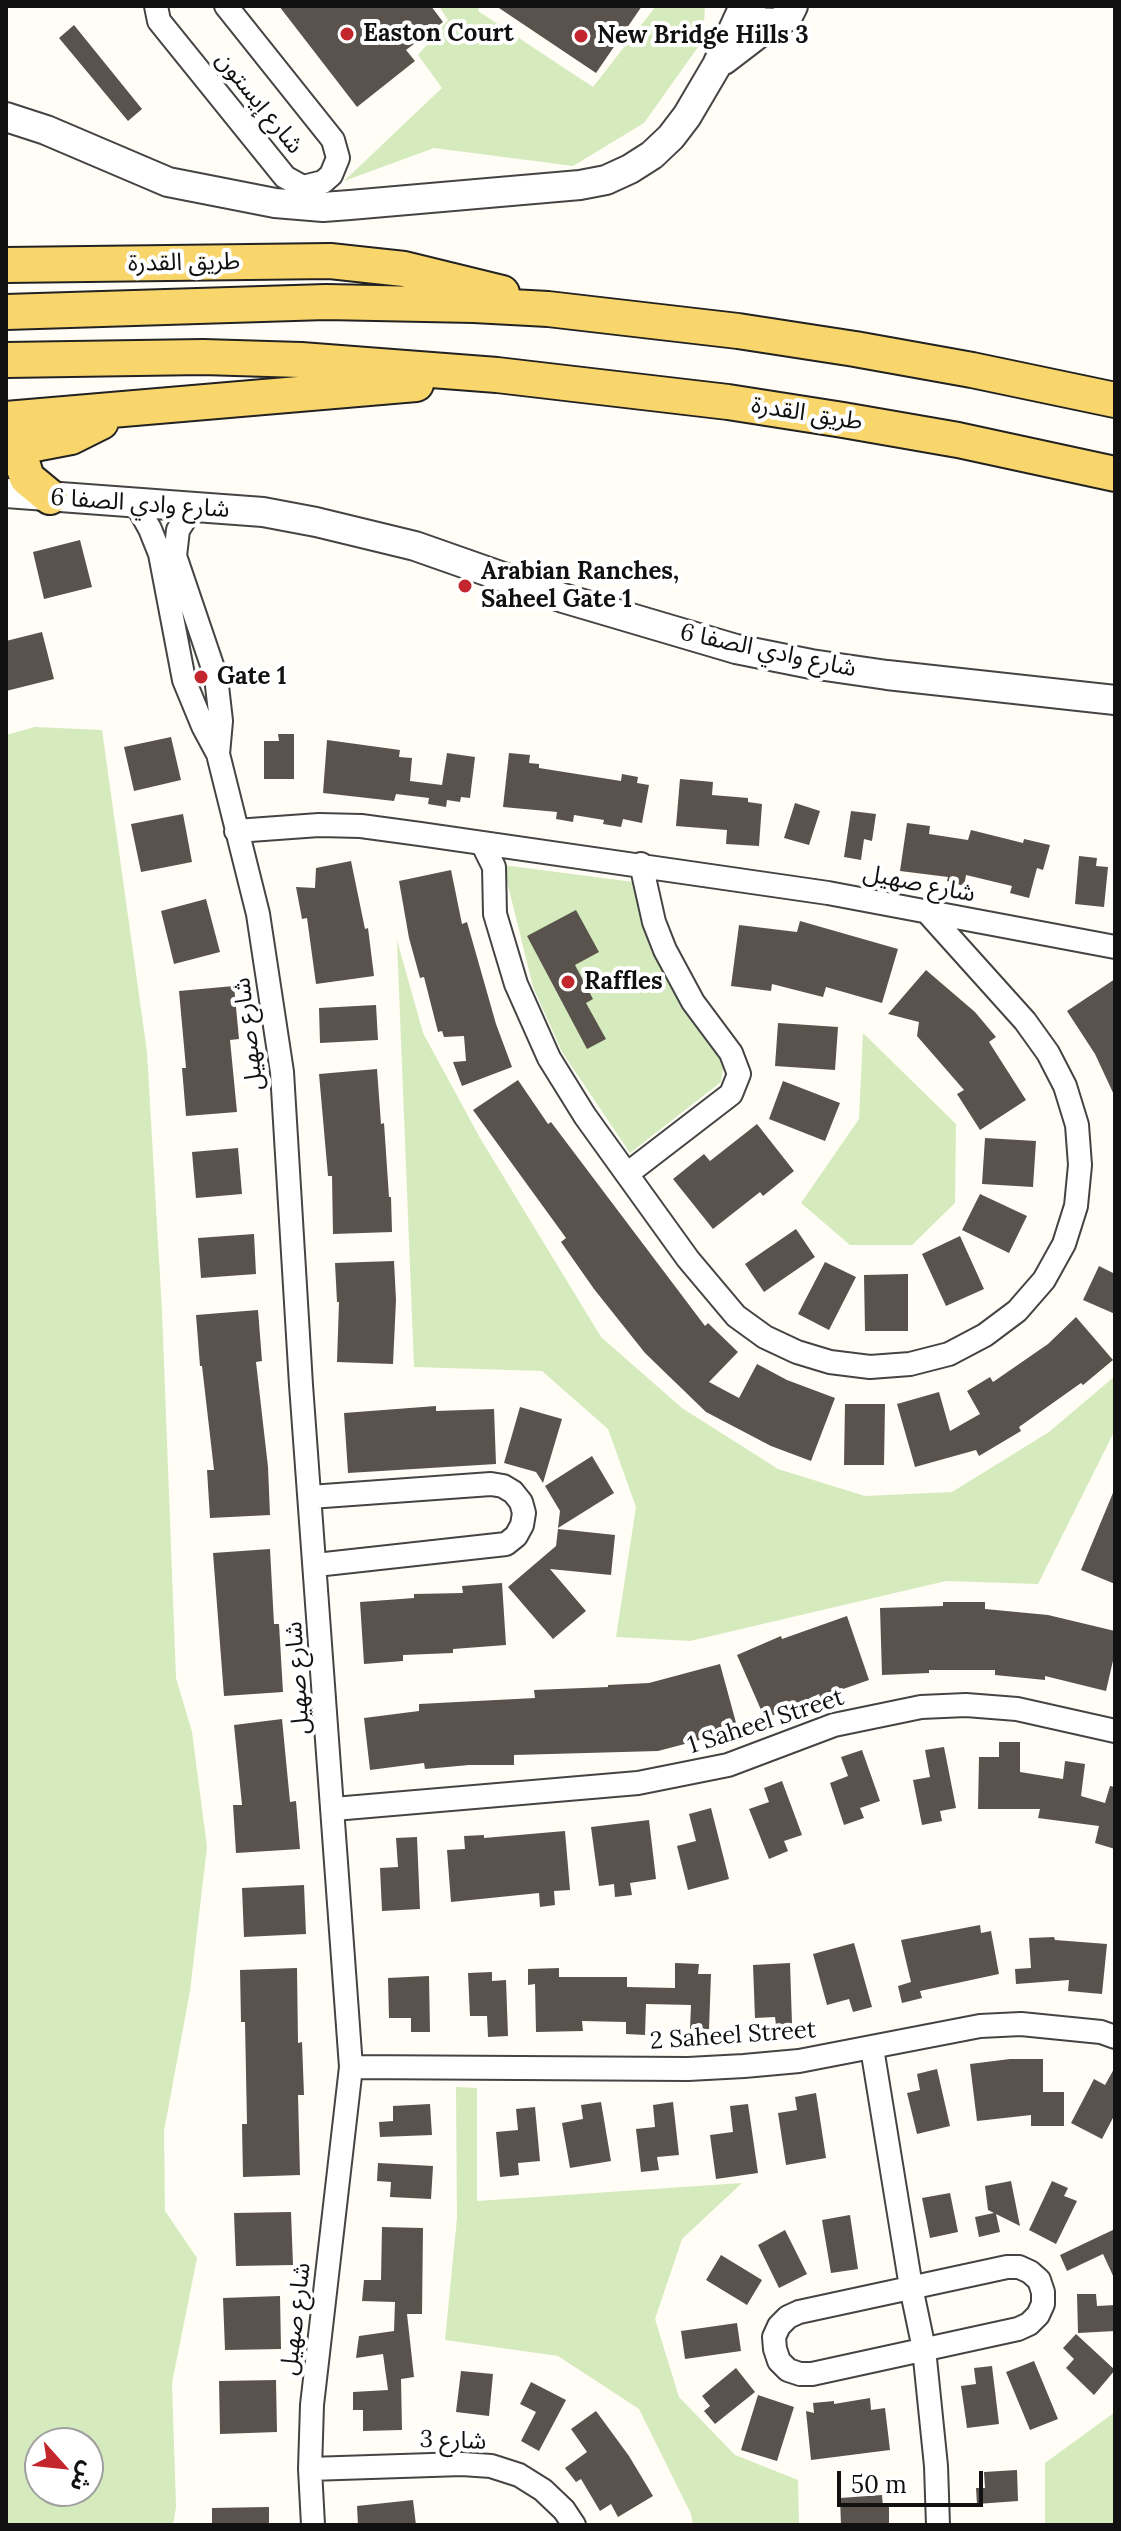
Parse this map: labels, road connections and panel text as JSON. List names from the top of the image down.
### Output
{
  "streets": {
    "main road": ["طريق القدرة"],
    "street": [
      "شارع إيستون",
      "شارع وادي الصفا 6",
      "شارع صهيل",
      "1 Saheel Street",
      "2 Saheel Street",
      "3 شارع"
    ]
  },
  "crossings": [
    ["شارع وادي الصفا 6", "شارع صهيل"],
    ["شارع صهيل", "1 Saheel Street"],
    ["شارع صهيل", "2 Saheel Street"],
    ["شارع صهيل", "3 شارع"]
  ],
  "places": [
    "Easton Court",
    "New Bridge Hills 3",
    "Arabian Ranches, Saheel Gate 1",
    "Gate 1",
    "Raffles"
  ],
  "scale_bar": "50 m",
  "north": "bottom right"
}
